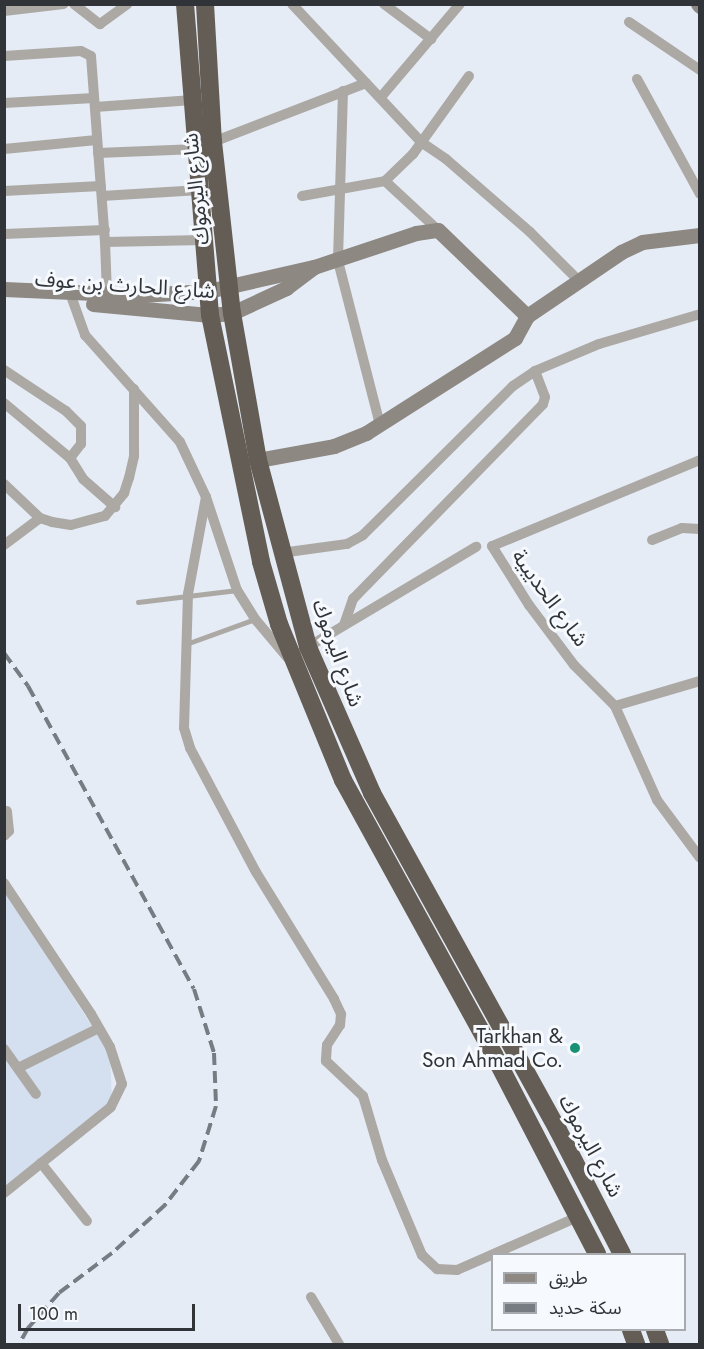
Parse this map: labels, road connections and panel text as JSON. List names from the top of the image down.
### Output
{
  "streets": {
    "highway": ["شارع اليرموك"],
    "street": ["شارع الحارث بن عوف", "شارع الحديبية"]
  },
  "crossings": [
    ["شارع اليرموك", "شارع الحارث بن عوف"]
  ],
  "places": ["Tarkhan & Son Ahmad Co."],
  "legend": ["طريق", "سكة حديد"],
  "scale_bar": "100 m"
}
